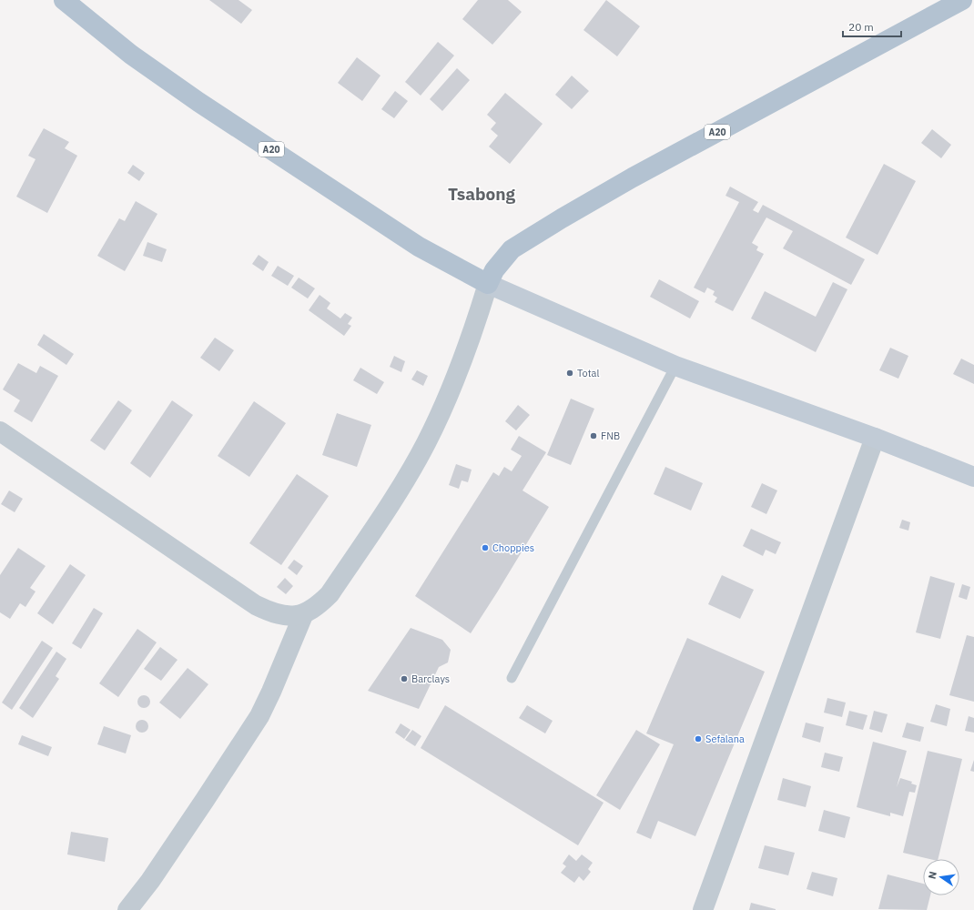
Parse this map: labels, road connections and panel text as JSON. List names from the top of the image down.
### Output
{
  "streets": {
    "main road": ["A20"]
  },
  "districts": ["Tsabong"],
  "places": [
    "Total",
    "FNB",
    "Choppies",
    "Barclays",
    "Sefalana"
  ],
  "scale_bar": "20 m",
  "north": "left"
}
